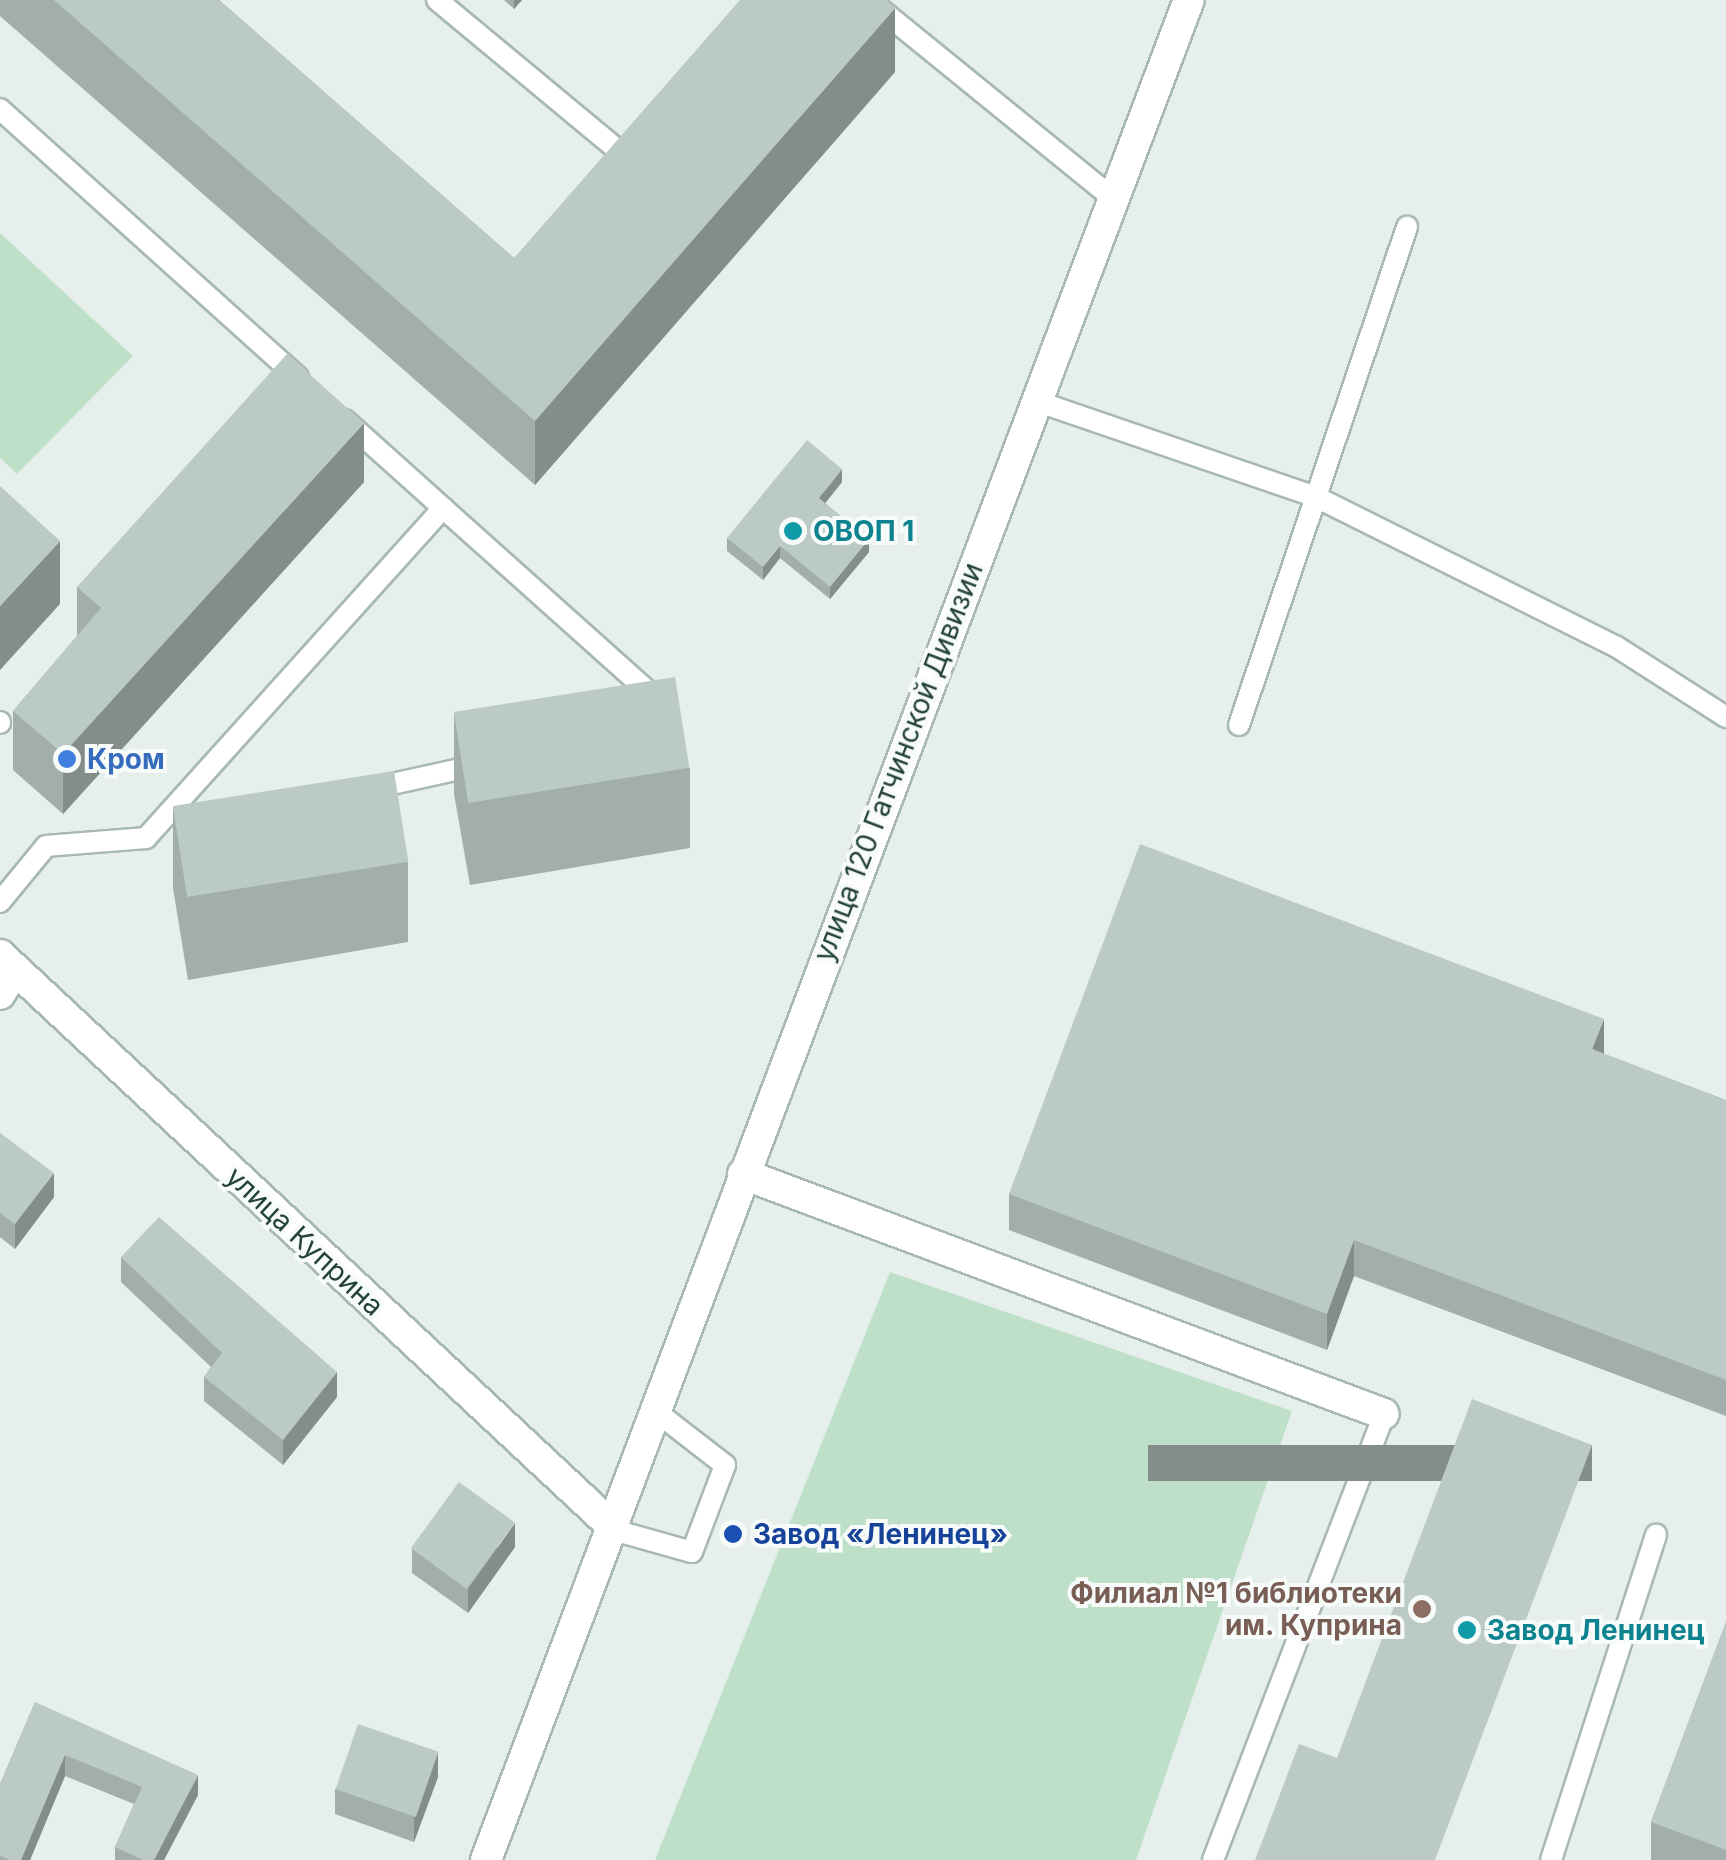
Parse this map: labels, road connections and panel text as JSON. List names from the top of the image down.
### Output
{
  "streets": {
    "main road": ["улица 120 Гатчинской Дивизии", "улица Куприна"]
  },
  "crossings": [
    ["улица 120 Гатчинской Дивизии", "улица Куприна"]
  ],
  "places": [
    "ОВОП 1",
    "Кром",
    "Завод «Ленинец»",
    "Филиал №1 библиотеки им. Куприна",
    "Завод Ленинец"
  ]
}
